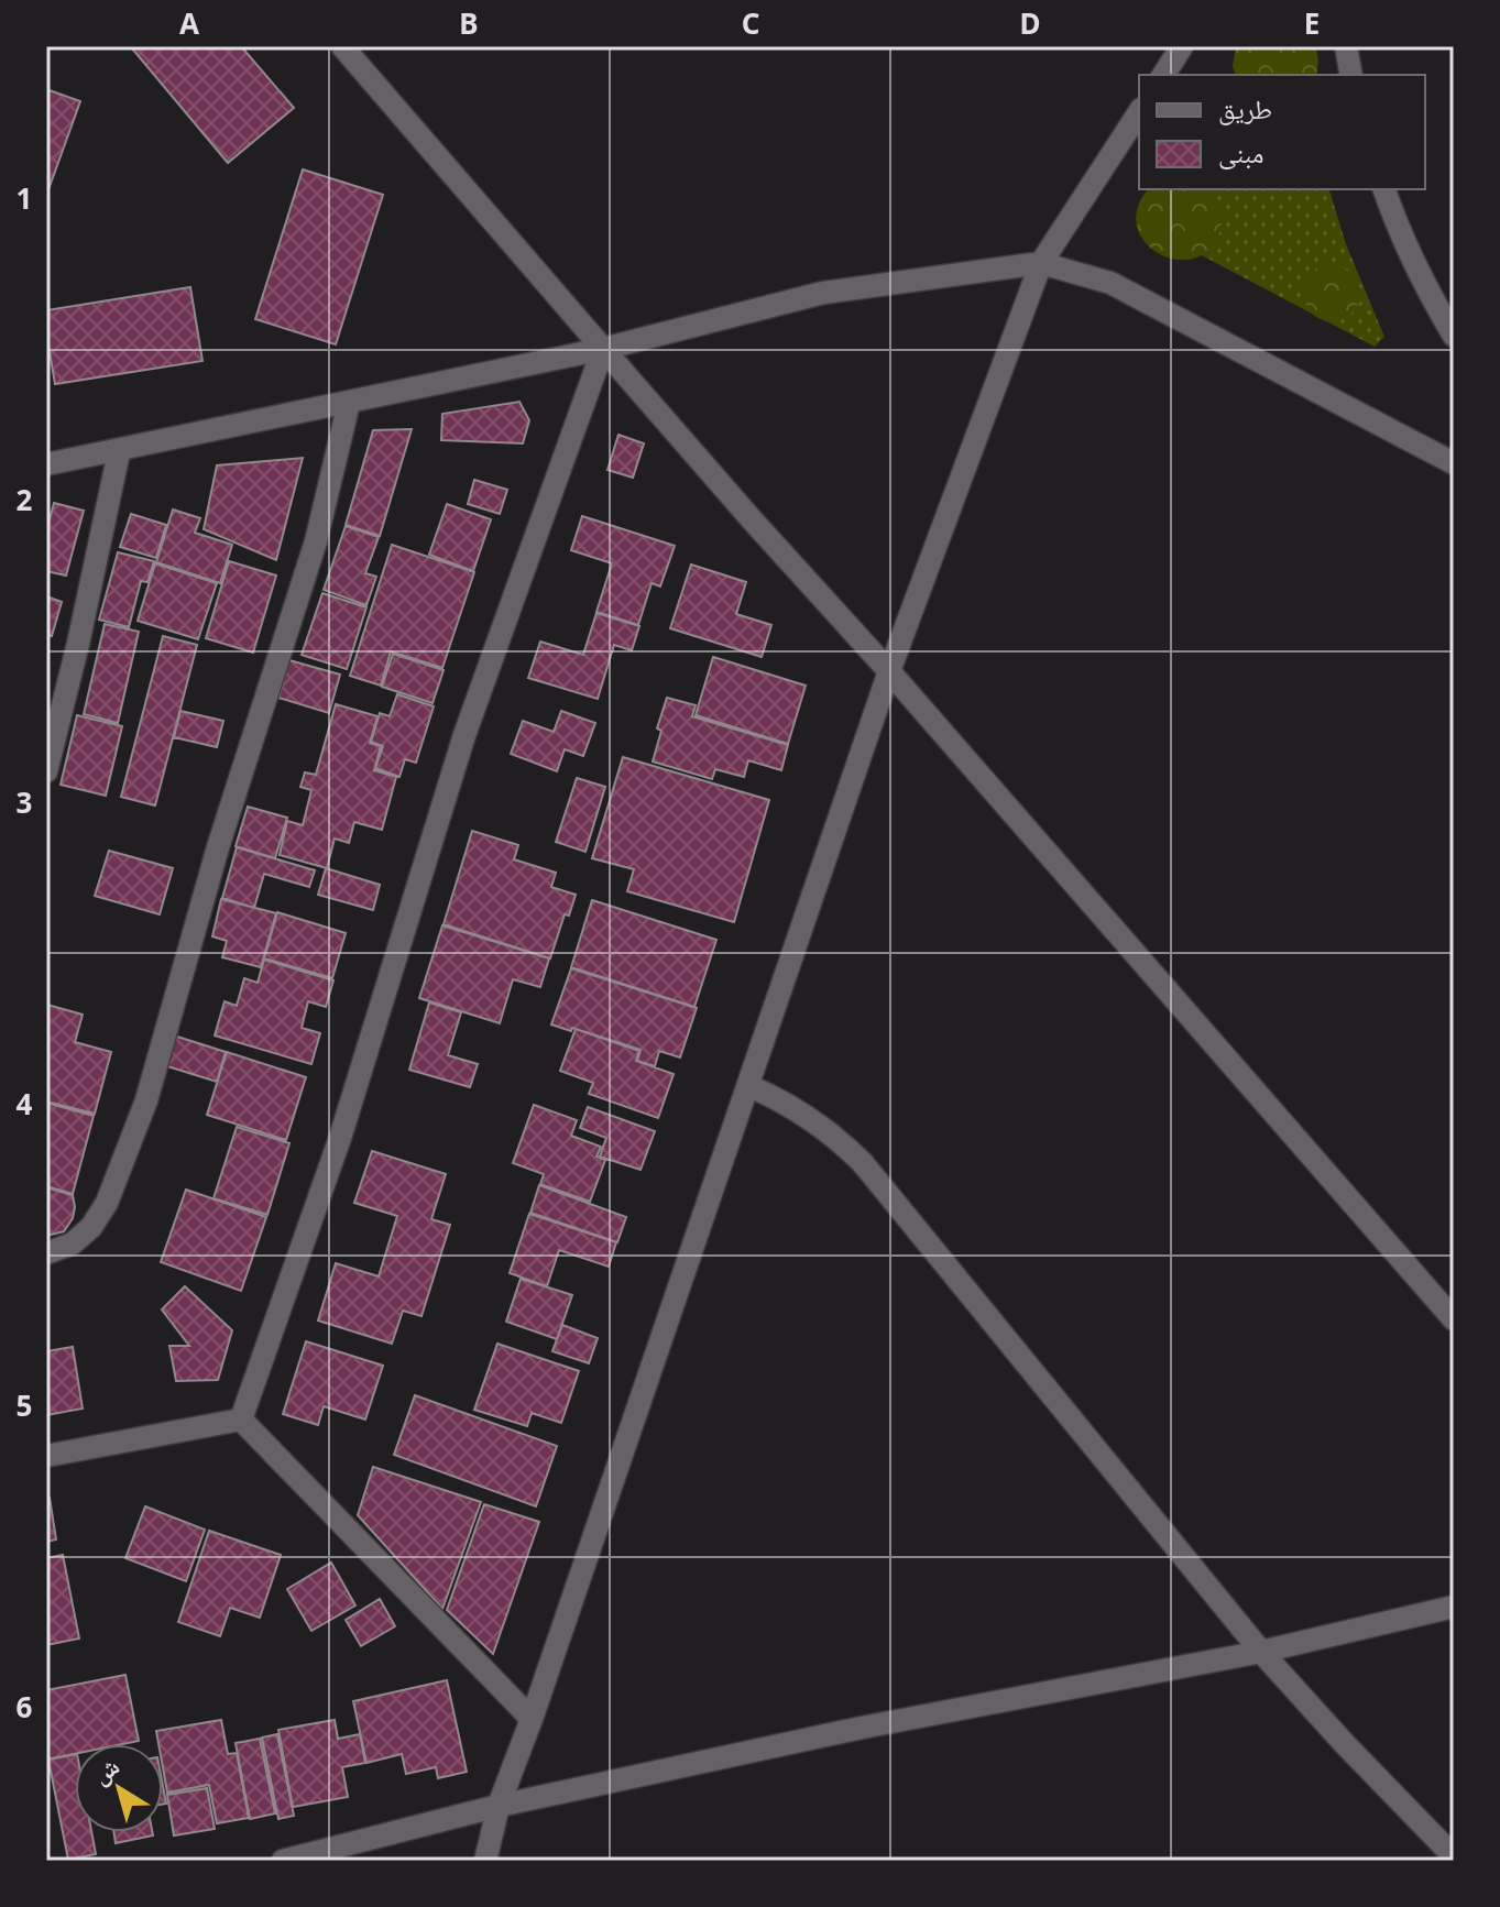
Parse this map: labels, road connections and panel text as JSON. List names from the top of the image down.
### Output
{
  "legend": ["طريق", "مبنى"],
  "north": "top left",
  "grid": {
    "columns": [
      "A",
      "B",
      "C",
      "D",
      "E"
    ],
    "rows": [
      "1",
      "2",
      "3",
      "4",
      "5",
      "6"
    ]
  }
}
